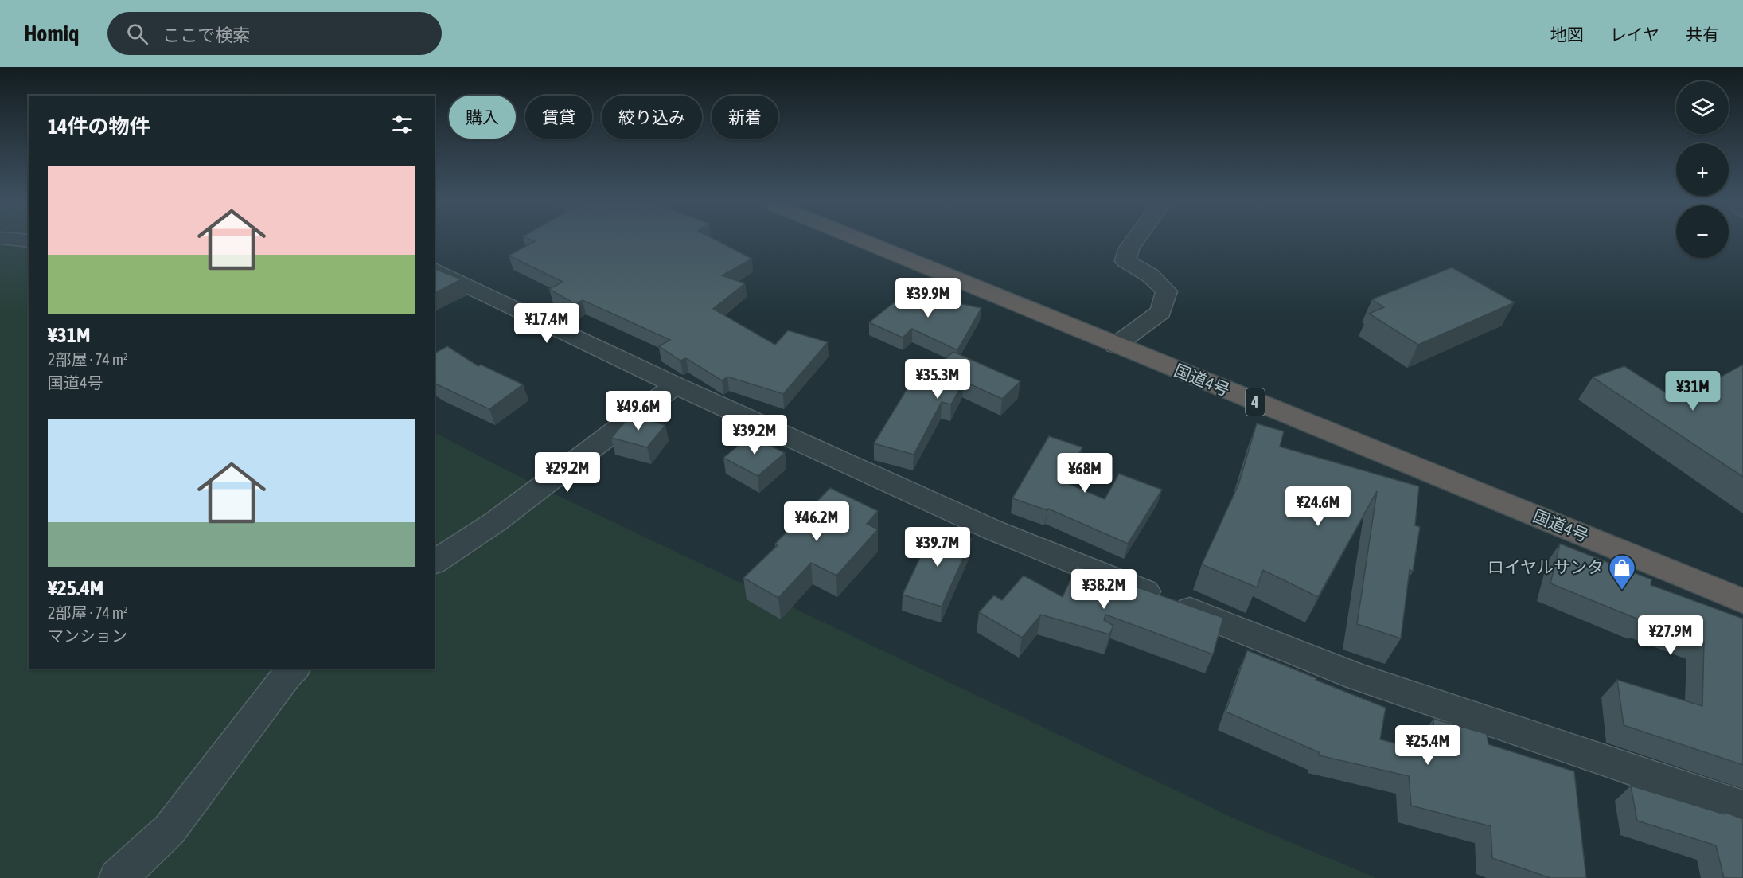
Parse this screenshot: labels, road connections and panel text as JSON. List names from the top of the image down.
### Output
{
  "streets": {
    "highway": ["国道4号", "4"]
  },
  "places": {
    "shop": ["ロイヤルサンタ"]
  },
  "page": {
    "header": "Homiq",
    "search": "ここで検索",
    "nav": ["地図", "レイヤ", "共有"],
    "map_buttons": ["+", "−"],
    "chip": [
      "購入",
      "賃貸",
      "絞り込み",
      "新着"
    ],
    "heading": "14件の物件",
    "list": [
      {
        "name": "¥31M",
        "note": "2部屋 · 74 m² · 国道4号"
      },
      {
        "name": "¥25.4M",
        "note": "2部屋 · 74 m² · マンション"
      }
    ],
    "price": [
      "¥39.9M",
      "¥17.4M",
      "¥35.3M",
      "¥31M",
      "¥49.6M",
      "¥39.2M",
      "¥29.2M",
      "¥68M",
      "¥24.6M",
      "¥46.2M",
      "¥39.7M",
      "¥38.2M",
      "¥27.9M",
      "¥25.4M"
    ]
  }
}
